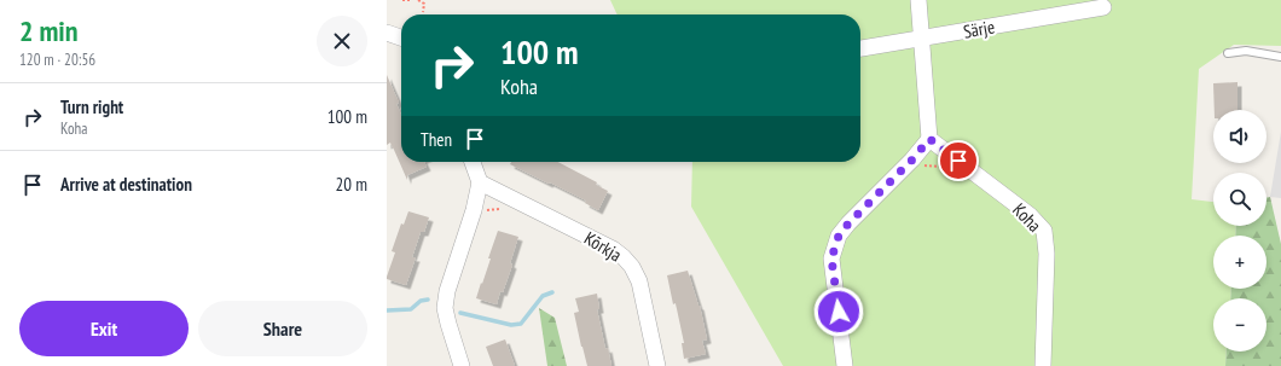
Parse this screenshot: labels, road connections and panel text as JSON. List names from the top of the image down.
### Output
{
  "streets": {
    "street": ["Särje", "Koha", "Kõrkja"]
  },
  "page": {
    "heading": ["2 min", "120 m · 20:56"],
    "turn": ["100 m", "Koha"],
    "list": [
      {
        "name": "Turn right",
        "note": "Koha",
        "value": "100 m"
      },
      {
        "name": "Arrive at destination",
        "value": "20 m"
      }
    ],
    "map_buttons": ["+", "−"],
    "then": "Then",
    "buttons": ["Exit", "Share"]
  }
}
